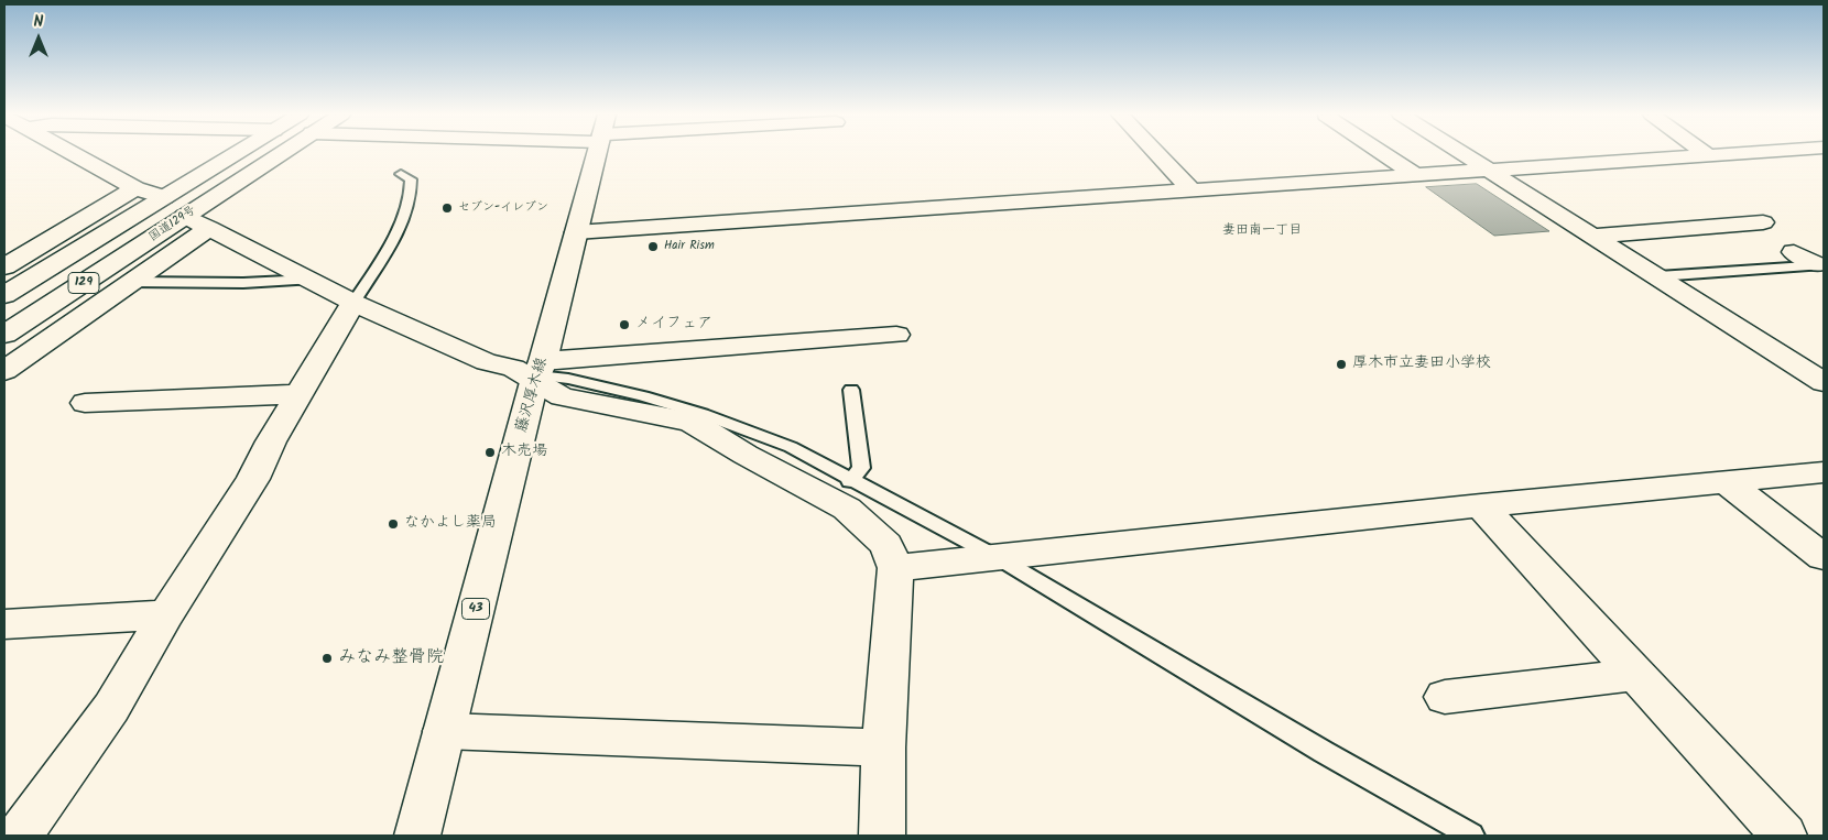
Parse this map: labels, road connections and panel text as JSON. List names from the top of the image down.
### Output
{
  "streets": {
    "main road": [
      "国道129号",
      "129",
      "藤沢厚木線",
      "43"
    ]
  },
  "districts": ["妻田南一丁目"],
  "places": [
    "セブン-イレブン",
    "Hair Rism",
    "メイフェア",
    "厚木市立妻田小学校",
    "木売場",
    "なかよし薬局",
    "みなみ整骨院"
  ],
  "north": "top"
}
